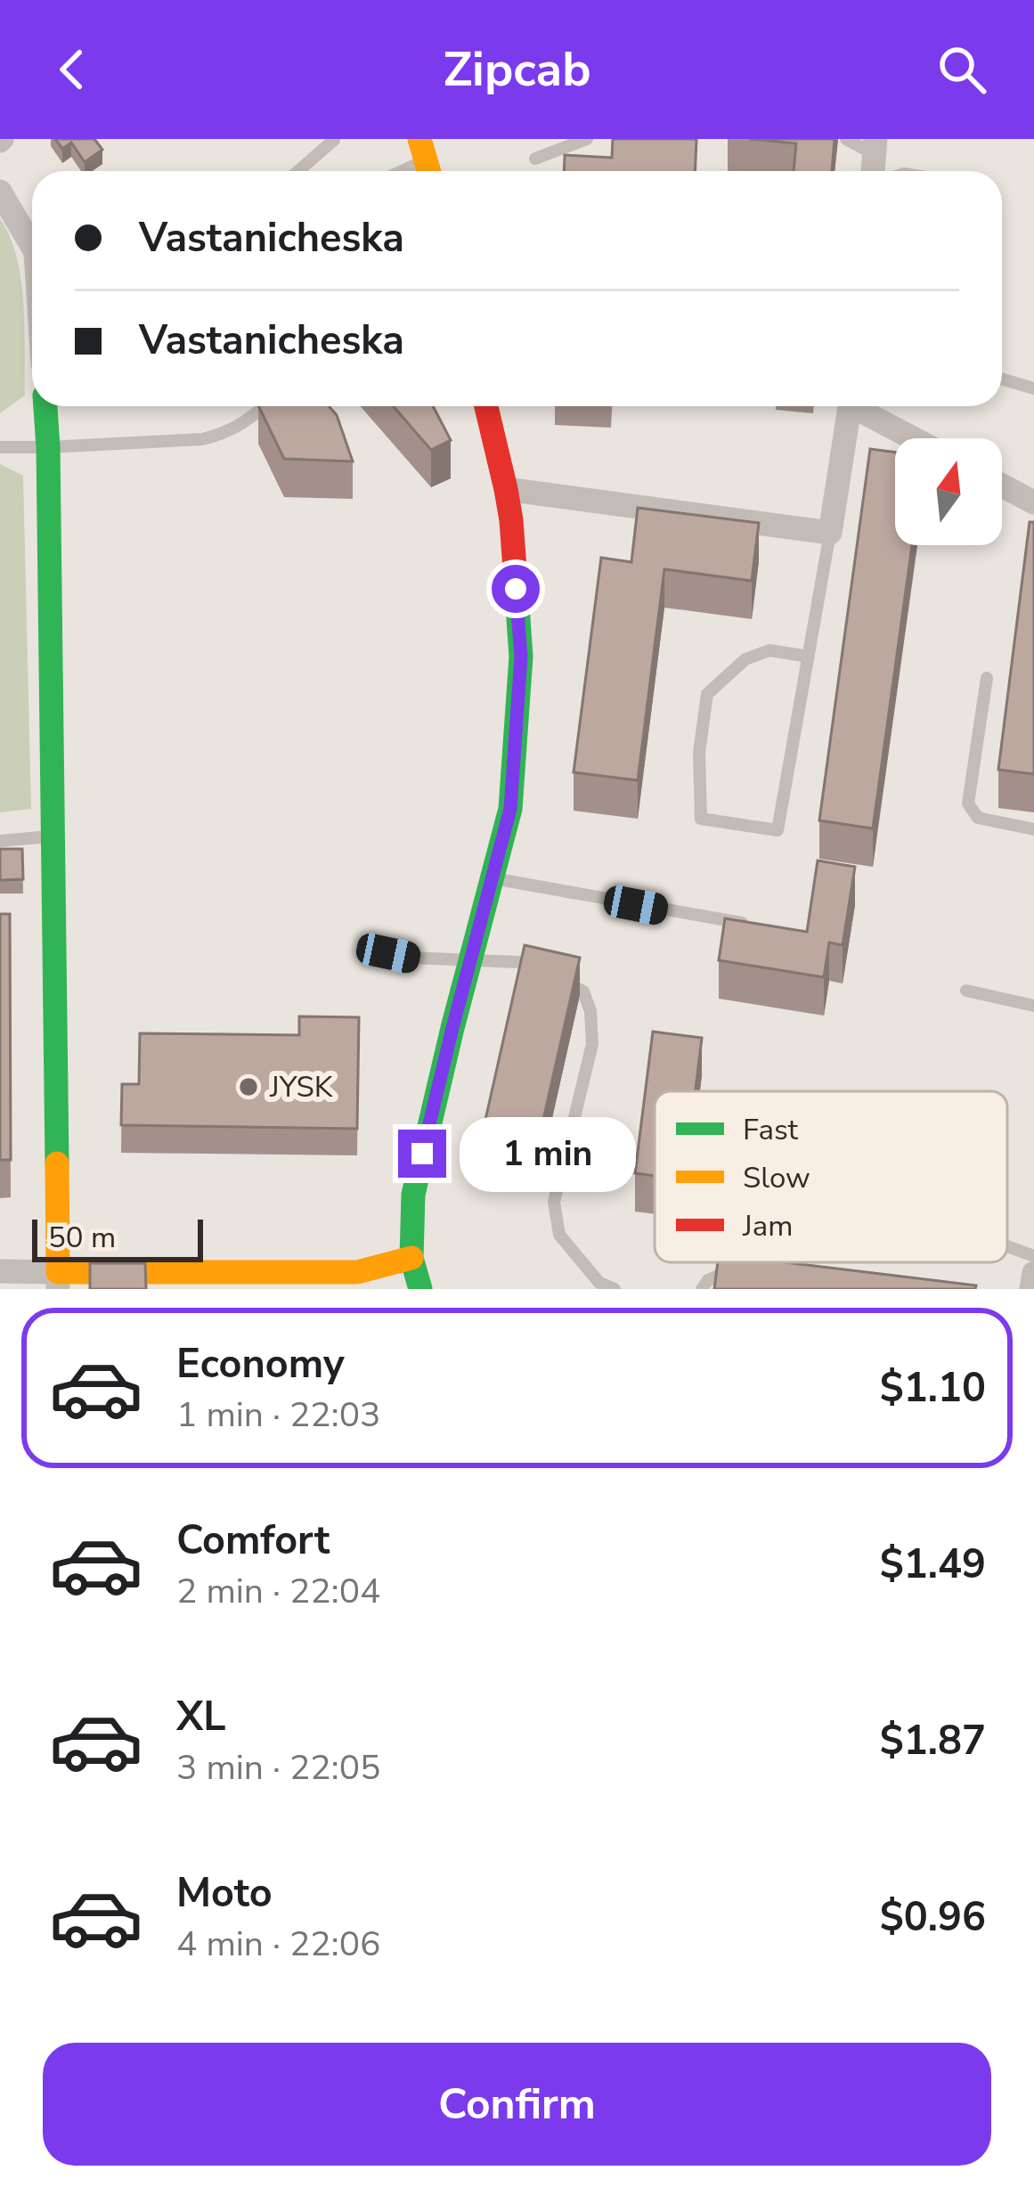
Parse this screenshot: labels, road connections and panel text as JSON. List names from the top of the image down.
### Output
{
  "places": ["JYSK"],
  "legend": ["Fast", "Slow", "Jam"],
  "scale_bar": "50 m",
  "north": "top",
  "page": {
    "header": "Zipcab",
    "banner": ["Vastanicheska", "Vastanicheska"],
    "bubble": "1 min",
    "scale": "50 m",
    "list": [
      {
        "name": "Economy",
        "note": "1 min · 22:03",
        "value": "$1.10"
      },
      {
        "name": "Comfort",
        "note": "2 min · 22:04",
        "value": "$1.49"
      },
      {
        "name": "XL",
        "note": "3 min · 22:05",
        "value": "$1.87"
      },
      {
        "name": "Moto",
        "note": "4 min · 22:06",
        "value": "$0.96"
      }
    ],
    "buttons": "Confirm"
  }
}
